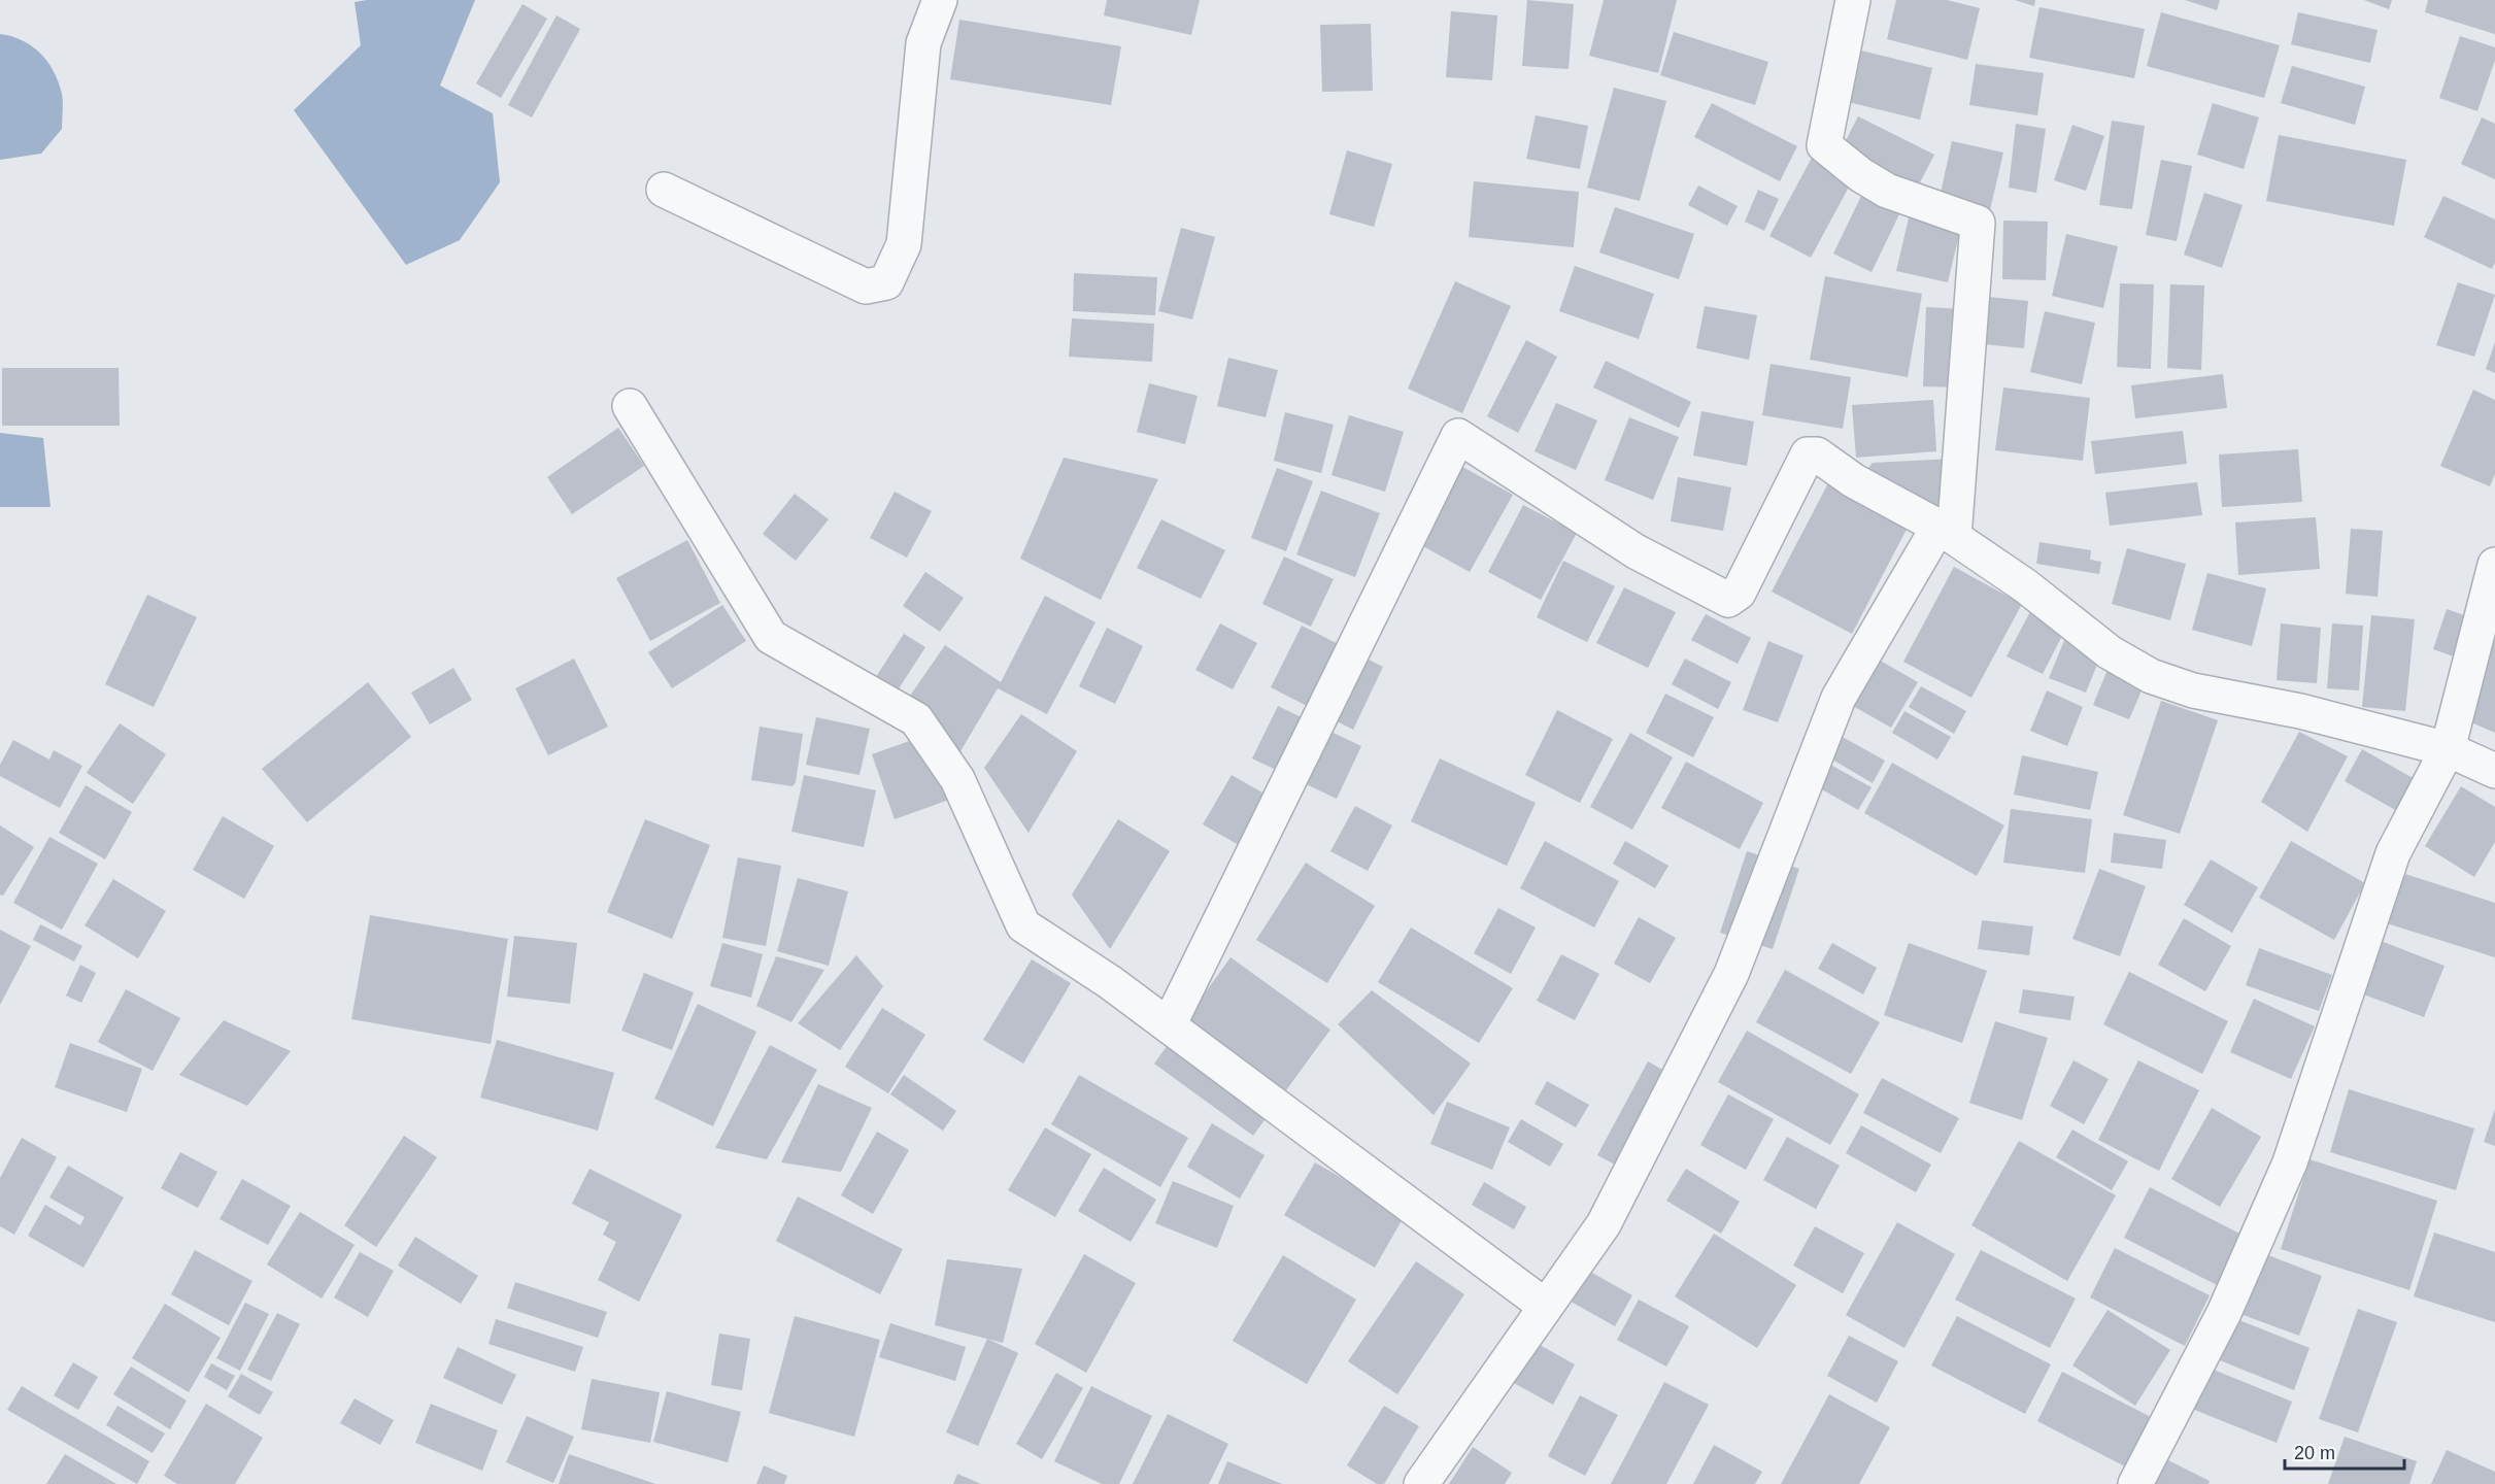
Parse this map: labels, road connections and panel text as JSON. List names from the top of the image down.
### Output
{
  "scale_bar": "20 m"
}
